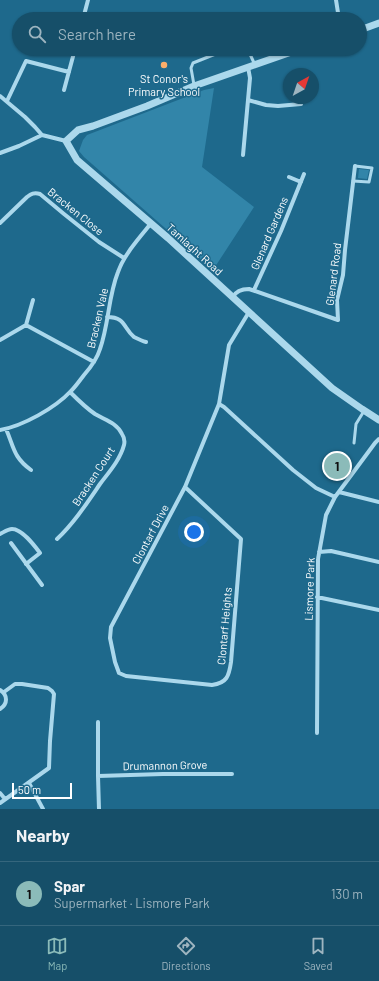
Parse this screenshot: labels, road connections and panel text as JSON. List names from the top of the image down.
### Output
{
  "streets": {
    "street": [
      "Bracken Close",
      "Glenard Gardens",
      "Tamlaght Road",
      "Glenard Road",
      "Bracken Vale",
      "Bracken Court",
      "Clontarf Drive",
      "Lismore Park",
      "Clontarf Heights",
      "Drumannon Grove"
    ]
  },
  "crossings": [
    ["Bracken Close", "Bracken Vale"],
    ["Glenard Gardens", "Glenard Road"],
    ["Tamlaght Road", "Bracken Vale"],
    ["Tamlaght Road", "Clontarf Drive"],
    ["Bracken Vale", "Bracken Court"],
    ["Clontarf Drive", "Clontarf Heights"]
  ],
  "places": ["St Conor's Primary School"],
  "scale_bar": "50 m",
  "north": "top right",
  "page": {
    "search": "Search here",
    "pins": "1",
    "scale": "50 m",
    "heading": "Nearby",
    "list": [
      {
        "mark": "1",
        "name": "Spar",
        "note": "Supermarket · Lismore Park",
        "value": "130 m"
      }
    ],
    "nav": ["Map", "Directions", "Saved"]
  }
}
